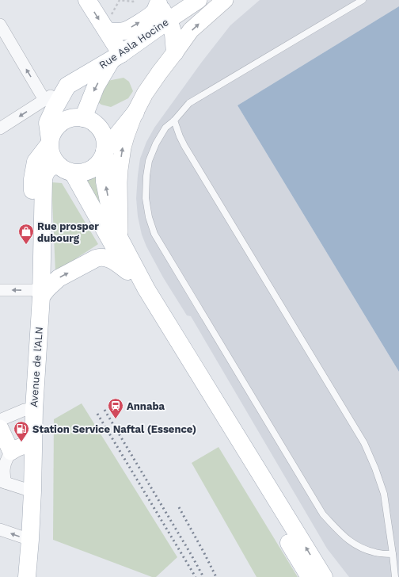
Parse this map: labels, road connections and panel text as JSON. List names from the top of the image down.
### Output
{
  "streets": {
    "main road": ["Rue Asla Hocine", "Avenue de l'ALN"]
  },
  "places": {
    "shop": ["Rue prosper dubourg"],
    "station": ["Annaba"],
    "fuel station": ["Station Service Naftal (Essence)"]
  }
}
